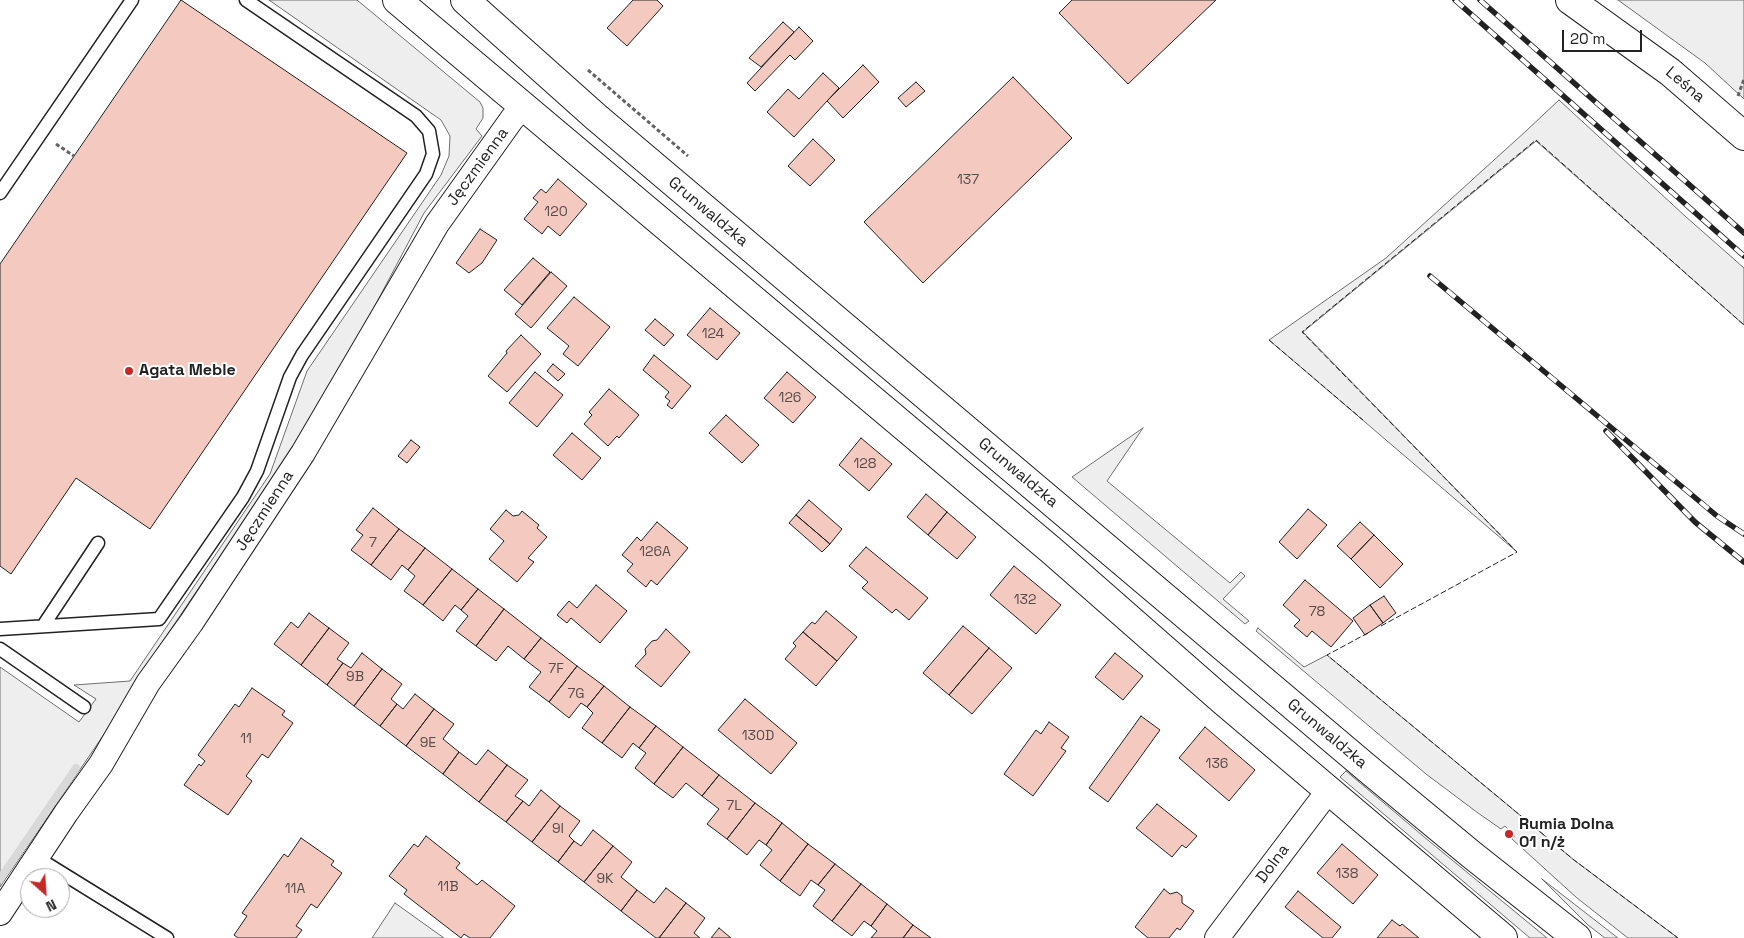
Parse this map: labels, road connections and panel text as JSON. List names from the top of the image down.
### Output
{
  "streets": {
    "main road": ["Leśna", "Grunwaldzka"],
    "street": ["Jęczmienna", "Dolna"]
  },
  "places": ["Agata Meble", "Rumia Dolna 01 n/ż"],
  "house_numbers": [
    "137",
    "120",
    "124",
    "126",
    "128",
    "7",
    "126A",
    "132",
    "78",
    "7F",
    "9B",
    "7G",
    "130D",
    "11",
    "9E",
    "136",
    "7L",
    "9I",
    "138",
    "9K",
    "11B",
    "11A"
  ],
  "scale_bar": "20 m",
  "north": "bottom right"
}
